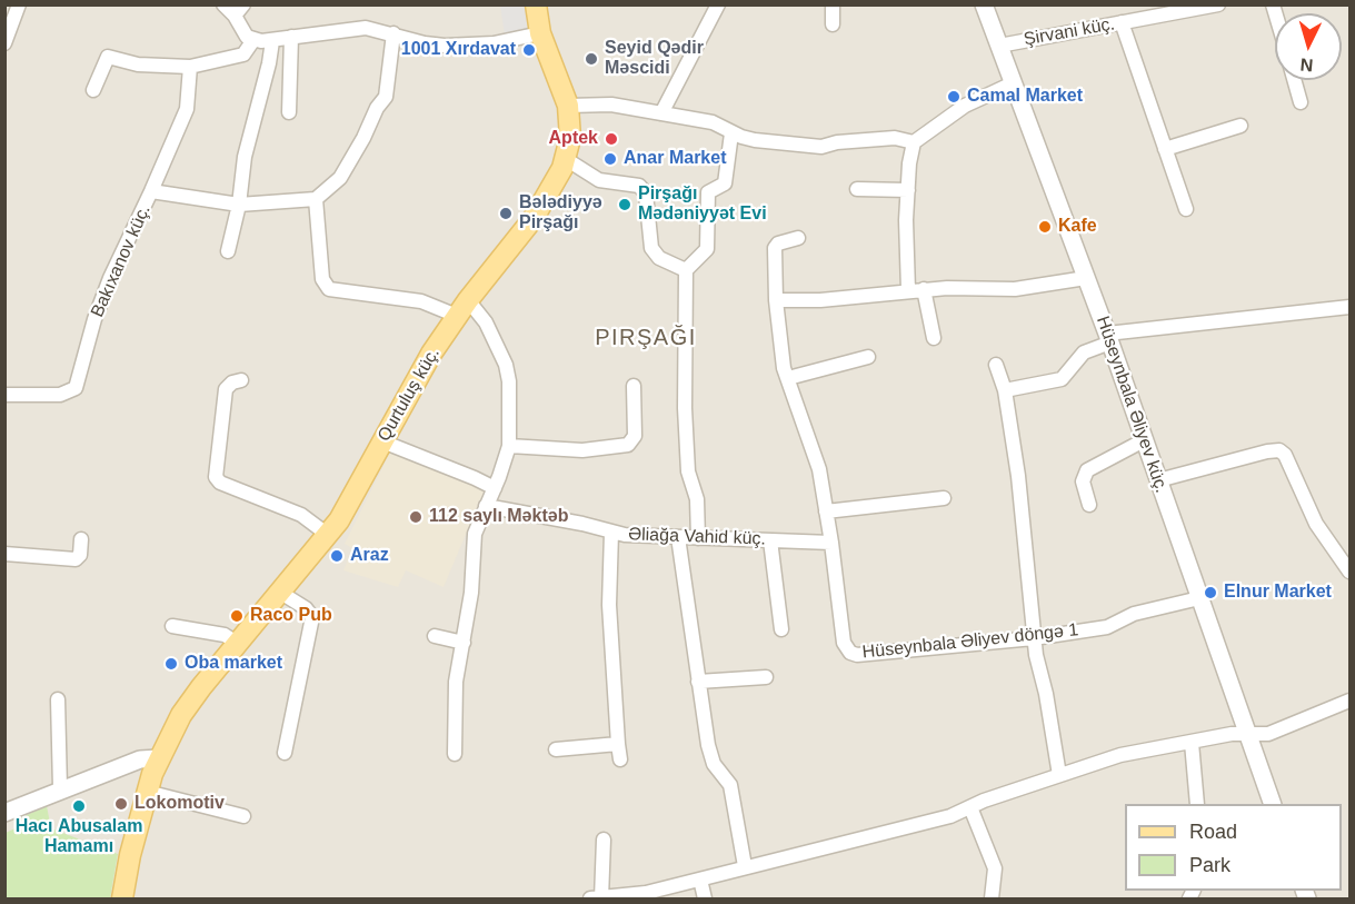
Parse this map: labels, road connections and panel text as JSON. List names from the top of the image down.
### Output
{
  "streets": {
    "main road": ["Qurtuluş küç."],
    "street": [
      "Şirvani küç.",
      "Bakıxanov küç.",
      "Hüseynbala Əliyev küç.",
      "Əliağa Vahid küç.",
      "Hüseynbala Əliyev döngə 1"
    ]
  },
  "crossings": [
    ["Şirvani küç.", "Hüseynbala Əliyev küç."],
    ["Hüseynbala Əliyev küç.", "Hüseynbala Əliyev döngə 1"],
    ["Əliağa Vahid küç.", "Hüseynbala Əliyev döngə 1"]
  ],
  "districts": ["PIRŞAĞI"],
  "places": [
    "1001 Xırdavat",
    "Seyid Qədir Məscidi",
    "Camal Market",
    "Aptek",
    "Anar Market",
    "Pirşağı Mədəniyyət Evi",
    "Bələdiyyə Pirşağı",
    "Kafe",
    "112 saylı Məktəb",
    "Araz",
    "Elnur Market",
    "Raco Pub",
    "Oba market",
    "Lokomotiv",
    "Hacı Abusalam Hamamı"
  ],
  "legend": ["Road", "Park"],
  "north": "bottom"
}
